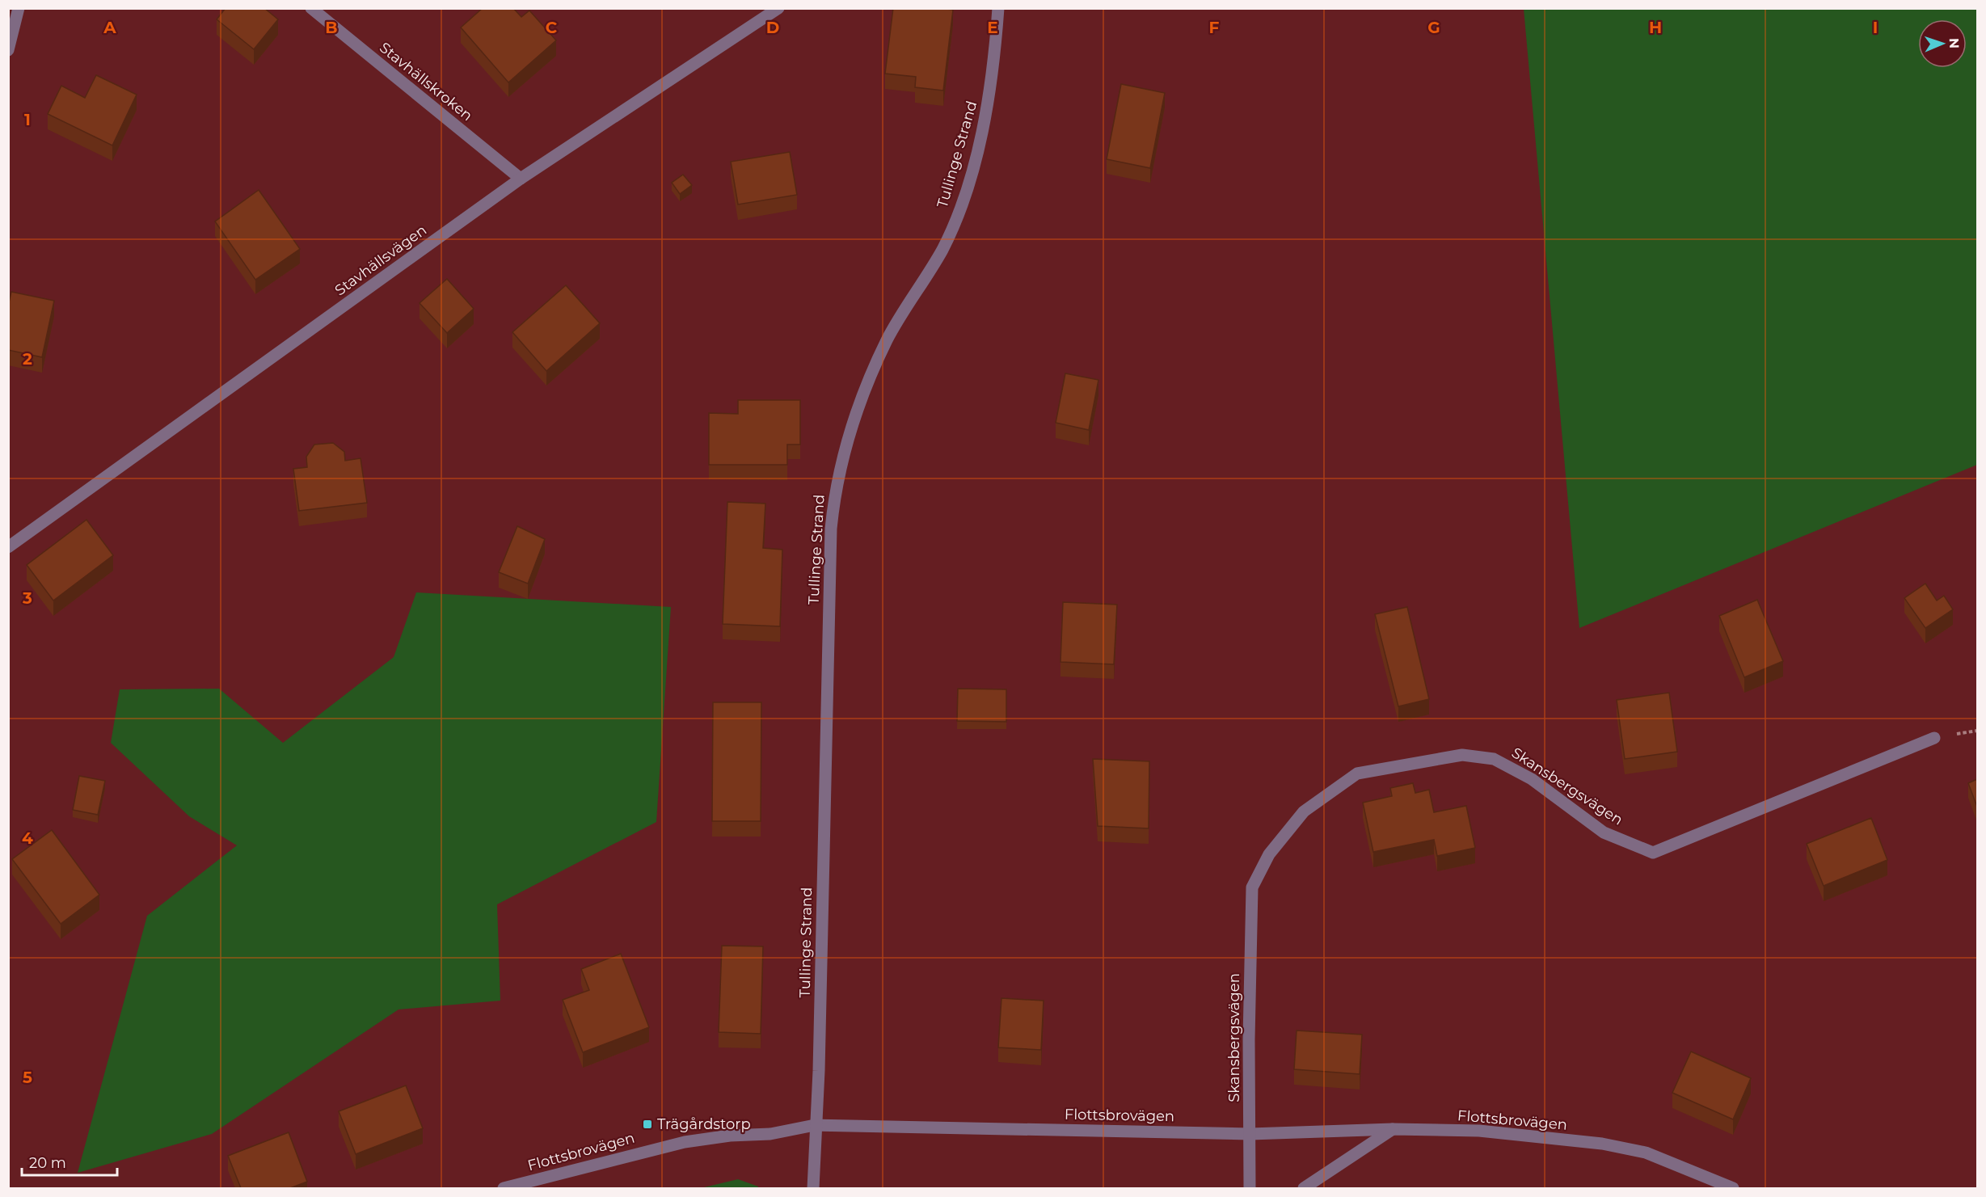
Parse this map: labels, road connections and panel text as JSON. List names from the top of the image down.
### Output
{
  "streets": {
    "street": [
      "Stavhällskroken",
      "Tullinge Strand",
      "Stavhällsvägen",
      "Skansbergsvägen",
      "Flottsbrovägen"
    ]
  },
  "crossings": [
    ["Stavhällskroken", "Stavhällsvägen"],
    ["Tullinge Strand", "Flottsbrovägen"],
    ["Skansbergsvägen", "Flottsbrovägen"]
  ],
  "places": {
    "transit": ["Trägårdstorp"]
  },
  "scale_bar": "20 m",
  "north": "right",
  "grid": {
    "columns": [
      "A",
      "B",
      "C",
      "D",
      "E",
      "F",
      "G",
      "H",
      "I"
    ],
    "rows": [
      "1",
      "2",
      "3",
      "4",
      "5"
    ]
  }
}
